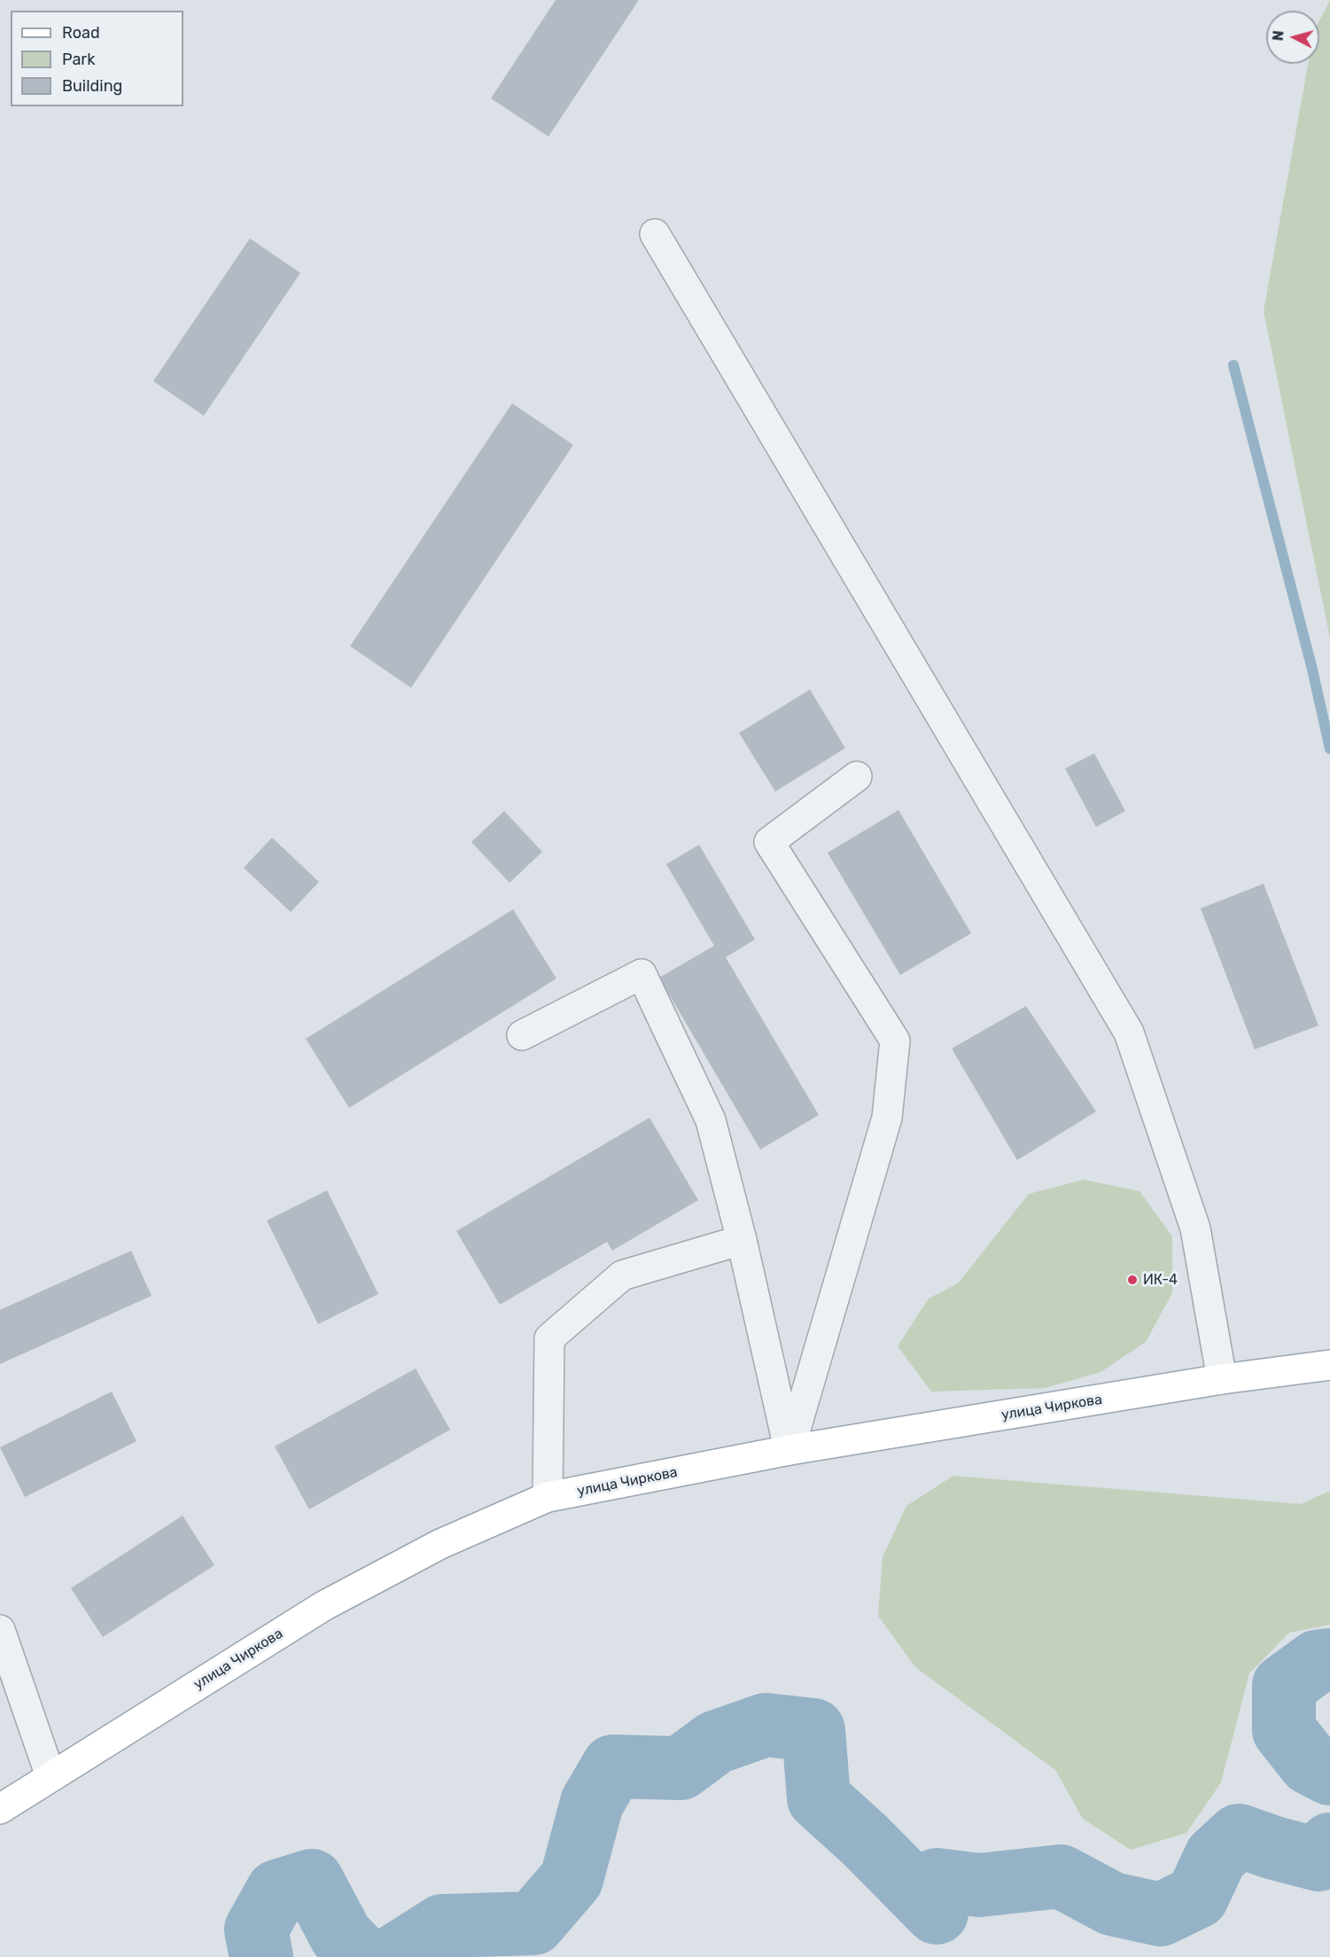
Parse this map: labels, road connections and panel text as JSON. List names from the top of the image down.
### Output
{
  "streets": {
    "main road": ["улица Чиркова"]
  },
  "places": ["ИК-4"],
  "legend": ["Road", "Park", "Building"],
  "north": "left"
}
